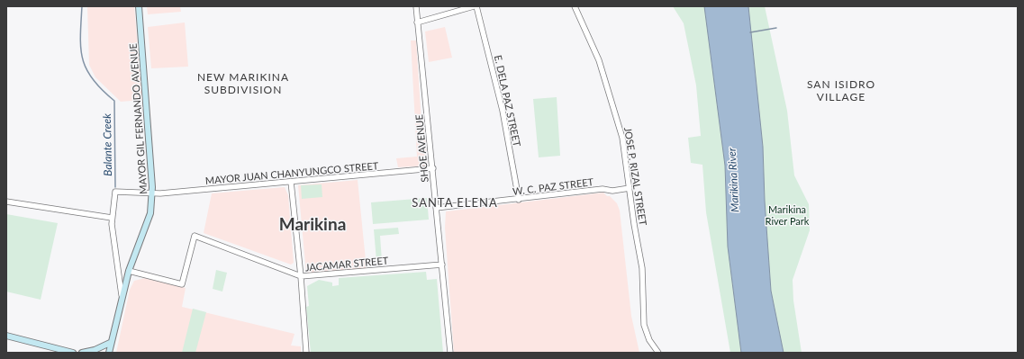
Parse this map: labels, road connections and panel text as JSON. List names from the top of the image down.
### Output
{
  "streets": {
    "main road": ["MAYOR GIL FERNANDO AVENUE"],
    "street": [
      "E. DELA PAZ STREET",
      "SHOE AVENUE",
      "MAYOR JUAN CHANYUNGCO STREET",
      "JOSE P. RIZAL STREET",
      "W. C. PAZ STREET",
      "JACAMAR STREET"
    ]
  },
  "crossings": [
    ["E. DELA PAZ STREET", "W. C. PAZ STREET"],
    ["MAYOR GIL FERNANDO AVENUE", "MAYOR JUAN CHANYUNGCO STREET"],
    ["MAYOR GIL FERNANDO AVENUE", "JACAMAR STREET"],
    ["SHOE AVENUE", "MAYOR JUAN CHANYUNGCO STREET"],
    ["SHOE AVENUE", "W. C. PAZ STREET"],
    ["SHOE AVENUE", "JACAMAR STREET"],
    ["JOSE P. RIZAL STREET", "W. C. PAZ STREET"]
  ],
  "districts": [
    "NEW MARIKINA SUBDIVISION",
    "SAN ISIDRO VILLAGE",
    "SANTA ELENA",
    "Marikina"
  ],
  "water": ["Balante Creek", "Marikina River"],
  "parks": ["Marikina River Park"]
}
